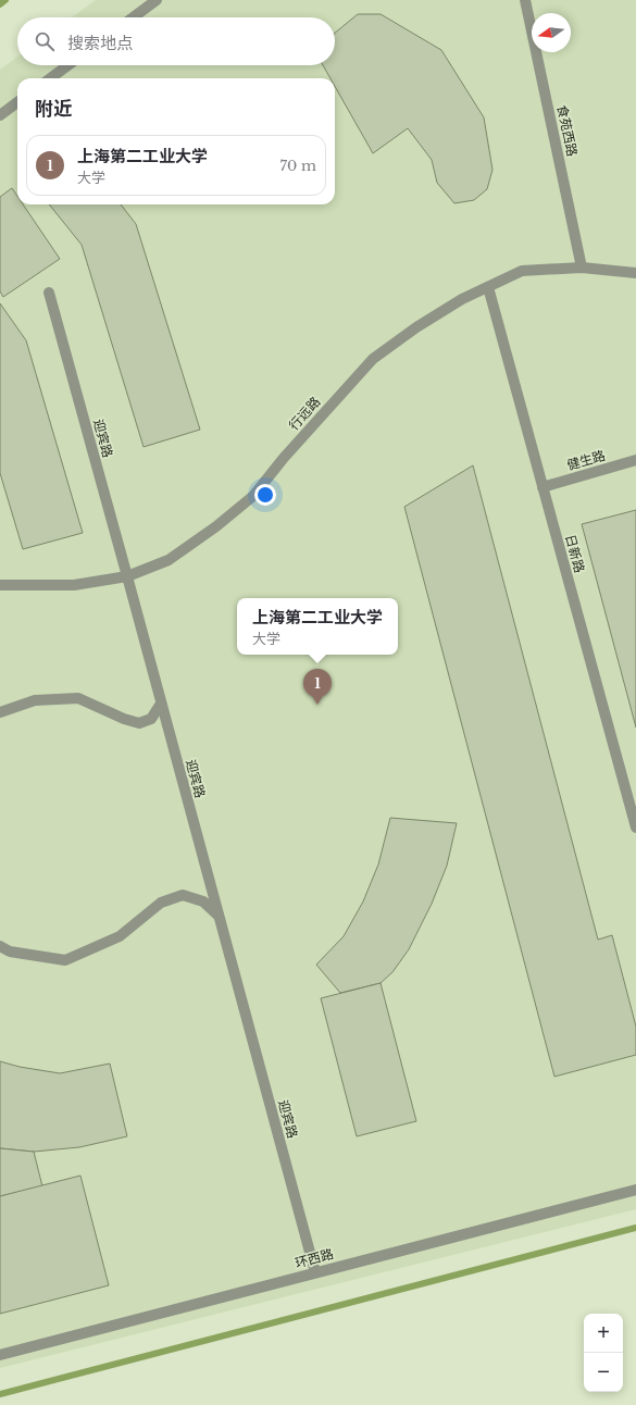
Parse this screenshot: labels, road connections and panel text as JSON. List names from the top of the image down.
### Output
{
  "streets": {
    "street": [
      "食苑西路",
      "行远路",
      "迎宾路",
      "健生路",
      "日新路",
      "环西路"
    ]
  },
  "crossings": [
    ["食苑西路", "行远路"],
    ["行远路", "迎宾路"],
    ["行远路", "日新路"],
    ["迎宾路", "环西路"],
    ["健生路", "日新路"]
  ],
  "north": "left",
  "page": {
    "search": "搜索地点",
    "heading": "附近",
    "list": [
      {
        "mark": "1",
        "name": "上海第二工业大学",
        "note": "大学",
        "value": "70 m"
      }
    ],
    "popup": ["上海第二工业大学", "大学"],
    "pins": "1",
    "map_buttons": ["+", "−"]
  }
}
